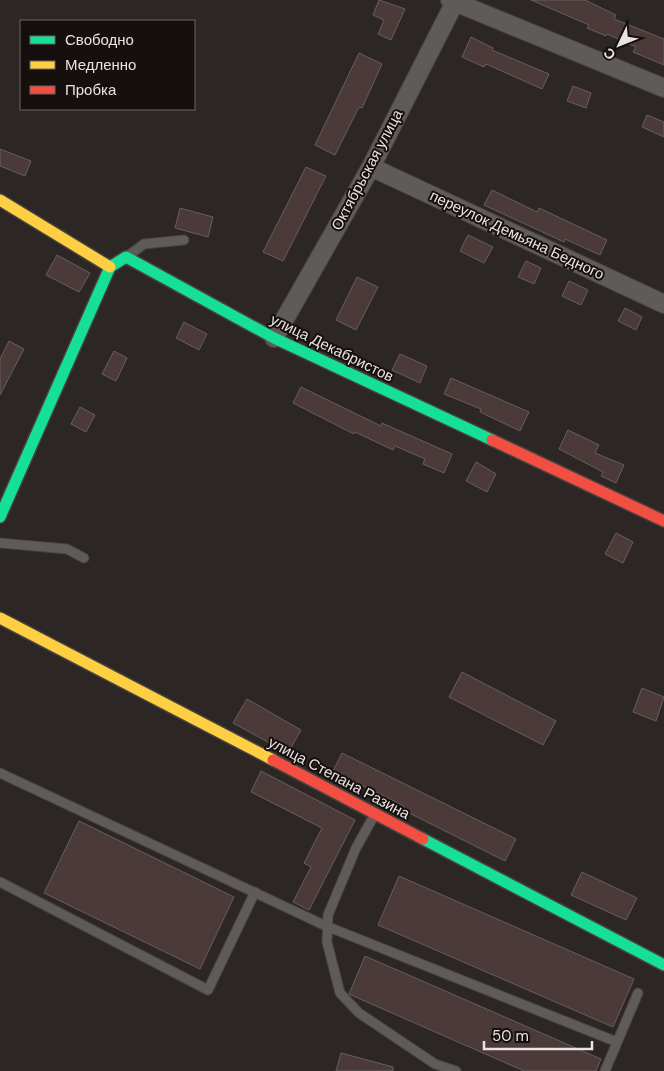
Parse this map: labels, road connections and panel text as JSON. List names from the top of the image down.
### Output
{
  "streets": {
    "street": [
      "Октябрьская улица",
      "переулок Демьяна Бедного",
      "улица Декабристов",
      "улица Степана Разина"
    ]
  },
  "crossings": [
    ["Октябрьская улица", "переулок Демьяна Бедного"],
    ["Октябрьская улица", "улица Декабристов"]
  ],
  "legend": ["Свободно", "Медленно", "Пробка"],
  "scale_bar": "50 m",
  "north": "bottom left"
}
